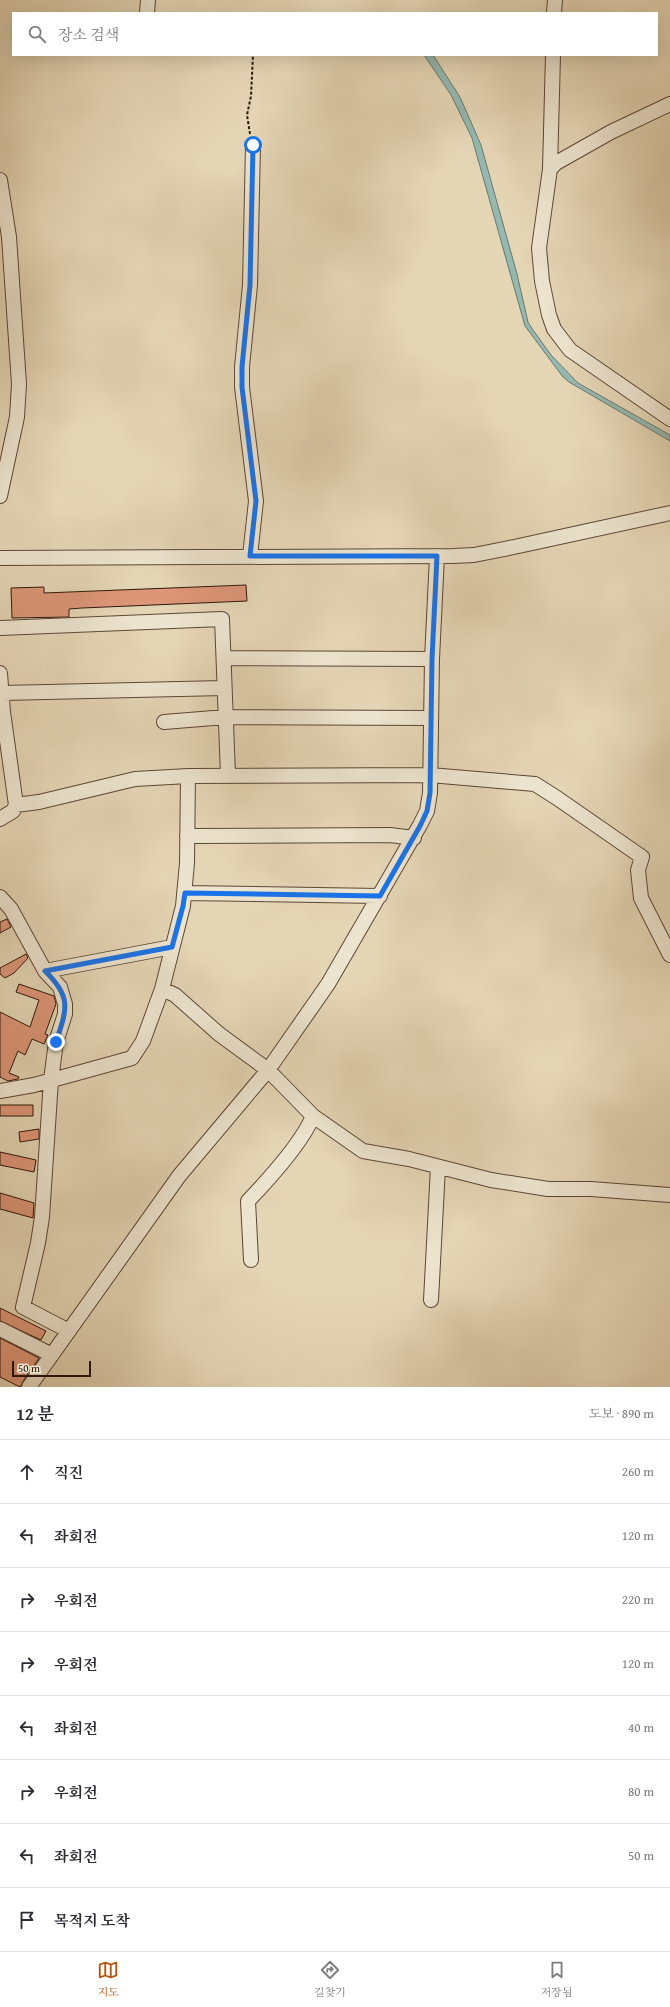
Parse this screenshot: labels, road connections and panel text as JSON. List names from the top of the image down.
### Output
{
  "scale_bar": "50 m",
  "page": {
    "search": "장소 검색",
    "scale": "50 m",
    "heading": ["12 분", "도보 · 890 m"],
    "list": [
      ["직진", "260 m"],
      ["좌회전", "120 m"],
      ["우회전", "220 m"],
      ["우회전", "120 m"],
      ["좌회전", "40 m"],
      ["우회전", "80 m"],
      ["좌회전", "50 m"],
      "목적지 도착"
    ],
    "nav": ["지도", "길찾기", "저장됨"]
  }
}
